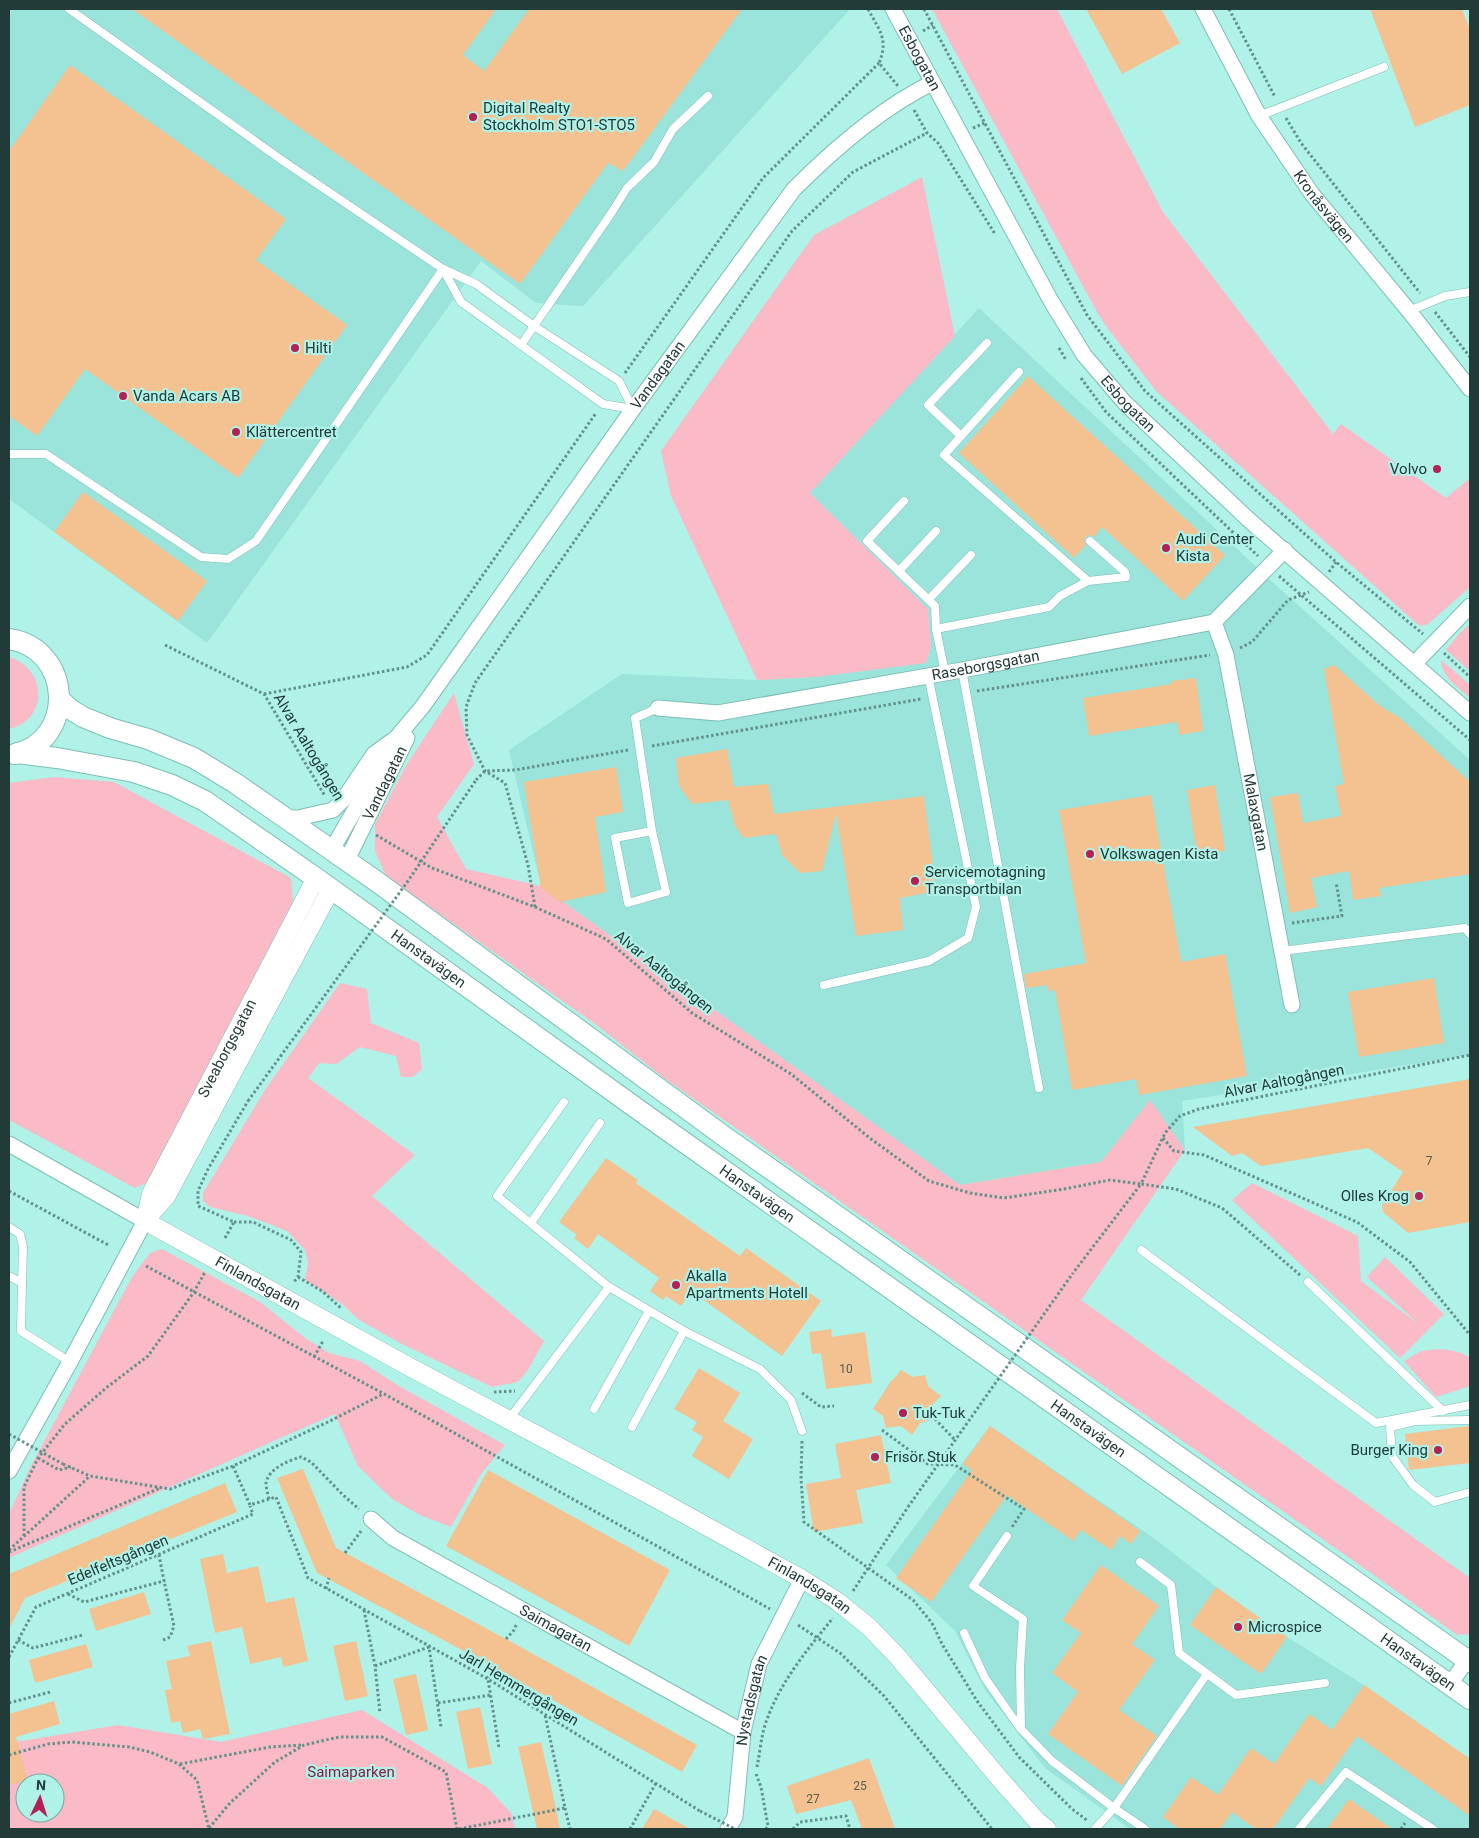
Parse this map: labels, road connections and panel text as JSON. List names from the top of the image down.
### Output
{
  "streets": {
    "main road": ["Hanstavägen"],
    "street": [
      "Esbogatan",
      "Kronåsvägen",
      "Vandagatan",
      "Raseborgsgatan",
      "Malaxgatan",
      "Sveaborgsgatan",
      "Finlandsgatan",
      "Saimagatan",
      "Nystadsgatan"
    ],
    "path": ["Alvar Aaltogången", "Edelfeltsgången", "Jarl Hemmergången"]
  },
  "crossings": [
    ["Esbogatan", "Vandagatan"],
    ["Vandagatan", "Alvar Aaltogången"],
    ["Vandagatan", "Hanstavägen"],
    ["Raseborgsgatan", "Malaxgatan"],
    ["Hanstavägen", "Sveaborgsgatan"],
    ["Sveaborgsgatan", "Finlandsgatan"],
    ["Finlandsgatan", "Nystadsgatan"],
    ["Saimagatan", "Nystadsgatan"]
  ],
  "parks": ["Saimaparken"],
  "places": [
    "Digital Realty Stockholm STO1-STO5",
    "Hilti",
    "Vanda Acars AB",
    "Klättercentret",
    "Volvo",
    "Audi Center Kista",
    "Volkswagen Kista",
    "Servicemotagning Transportbilan",
    "Olles Krog",
    "Akalla Apartments Hotell",
    "Tuk-Tuk",
    "Burger King",
    "Frisör Stuk",
    "Microspice"
  ],
  "house_numbers": [
    "7",
    "10",
    "25",
    "27"
  ],
  "north": "top"
}
